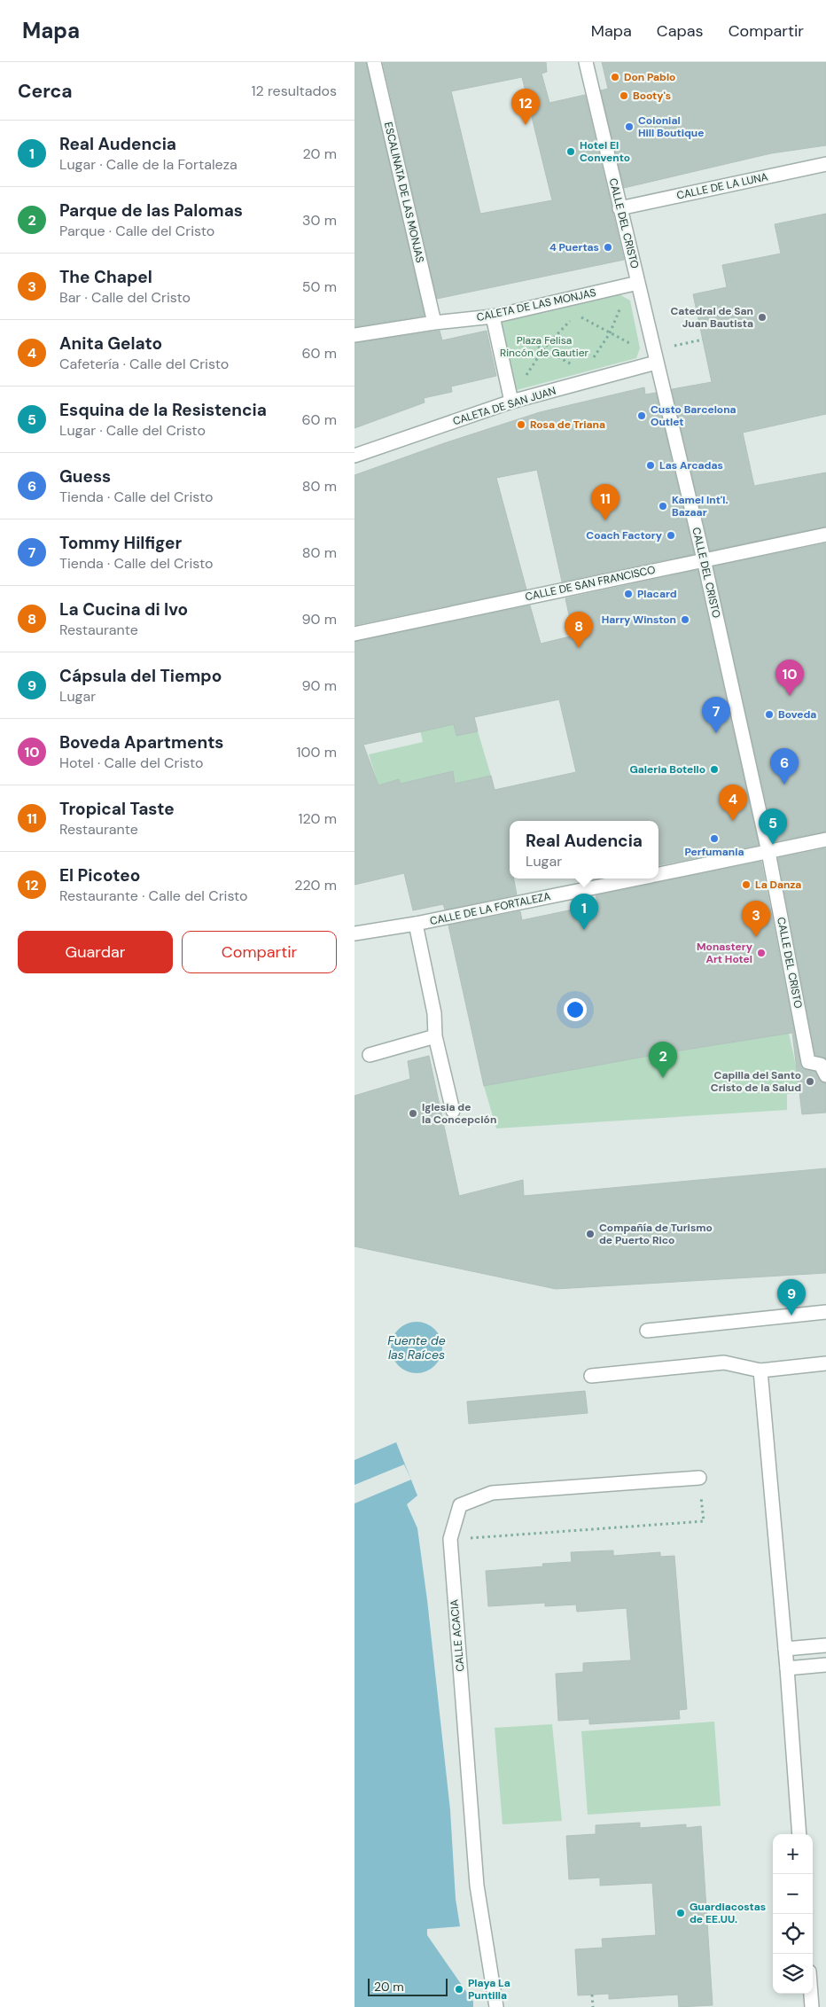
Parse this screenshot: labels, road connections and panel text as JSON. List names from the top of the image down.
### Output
{
  "streets": {
    "street": [
      "CALLE DE LA LUNA",
      "ESCALINATA DE LAS MONJAS",
      "CALLE DEL CRISTO",
      "CALETA DE LAS MONJAS",
      "CALETA DE SAN JUAN",
      "CALLE DE SAN FRANCISCO",
      "CALLE DE LA FORTALEZA",
      "CALLE ACACIA"
    ]
  },
  "crossings": [
    ["CALLE DE LA LUNA", "CALLE DEL CRISTO"],
    ["ESCALINATA DE LAS MONJAS", "CALETA DE LAS MONJAS"],
    ["CALLE DEL CRISTO", "CALETA DE LAS MONJAS"],
    ["CALLE DEL CRISTO", "CALETA DE SAN JUAN"],
    ["CALLE DEL CRISTO", "CALLE DE SAN FRANCISCO"],
    ["CALETA DE LAS MONJAS", "CALETA DE SAN JUAN"]
  ],
  "water": ["Fuente de las Raíces"],
  "parks": ["Plaza Felisa Rincón de Gautier"],
  "places": [
    "Don Pablo",
    "Booty's",
    "Colonial Hill Boutique",
    "Hotel El Convento",
    "4 Puertas",
    "Catedral de San Juan Bautista",
    "Custo Barcelona Outlet",
    "Rosa de Triana",
    "Las Arcadas",
    "Kamel Int'l. Bazaar",
    "Coach Factory",
    "Placard",
    "Harry Winston",
    "Boveda",
    "Galeria Botello",
    "Perfumania",
    "La Danza",
    "Monastery Art Hotel",
    "Capilla del Santo Cristo de la Salud",
    "Iglesia de la Concepción",
    "Compañía de Turismo de Puerto Rico",
    "Guardiacostas de EE.UU.",
    "Playa La Puntilla"
  ],
  "scale_bar": "20 m",
  "page": {
    "header": "Mapa",
    "nav": ["Mapa", "Capas", "Compartir"],
    "heading": ["Cerca", "12 resultados"],
    "pins": [
      "12",
      "11",
      "8",
      "10",
      "7",
      "6",
      "4",
      "5",
      "1",
      "3",
      "2",
      "9"
    ],
    "list": [
      {
        "mark": "1",
        "name": "Real Audencia",
        "note": "Lugar · Calle de la Fortaleza",
        "value": "20 m"
      },
      {
        "mark": "2",
        "name": "Parque de las Palomas",
        "note": "Parque · Calle del Cristo",
        "value": "30 m"
      },
      {
        "mark": "3",
        "name": "The Chapel",
        "note": "Bar · Calle del Cristo",
        "value": "50 m"
      },
      {
        "mark": "4",
        "name": "Anita Gelato",
        "note": "Cafetería · Calle del Cristo",
        "value": "60 m"
      },
      {
        "mark": "5",
        "name": "Esquina de la Resistencia",
        "note": "Lugar · Calle del Cristo",
        "value": "60 m"
      },
      {
        "mark": "6",
        "name": "Guess",
        "note": "Tienda · Calle del Cristo",
        "value": "80 m"
      },
      {
        "mark": "7",
        "name": "Tommy Hilfiger",
        "note": "Tienda · Calle del Cristo",
        "value": "80 m"
      },
      {
        "mark": "8",
        "name": "La Cucina di Ivo",
        "note": "Restaurante",
        "value": "90 m"
      },
      {
        "mark": "9",
        "name": "Cápsula del Tiempo",
        "note": "Lugar",
        "value": "90 m"
      },
      {
        "mark": "10",
        "name": "Boveda Apartments",
        "note": "Hotel · Calle del Cristo",
        "value": "100 m"
      },
      {
        "mark": "11",
        "name": "Tropical Taste",
        "note": "Restaurante",
        "value": "120 m"
      },
      {
        "mark": "12",
        "name": "El Picoteo",
        "note": "Restaurante · Calle del Cristo",
        "value": "220 m"
      }
    ],
    "popup": ["Real Audencia", "Lugar"],
    "buttons": ["Guardar", "Compartir"],
    "map_buttons": ["+", "−"],
    "scale": "20 m"
  }
}
